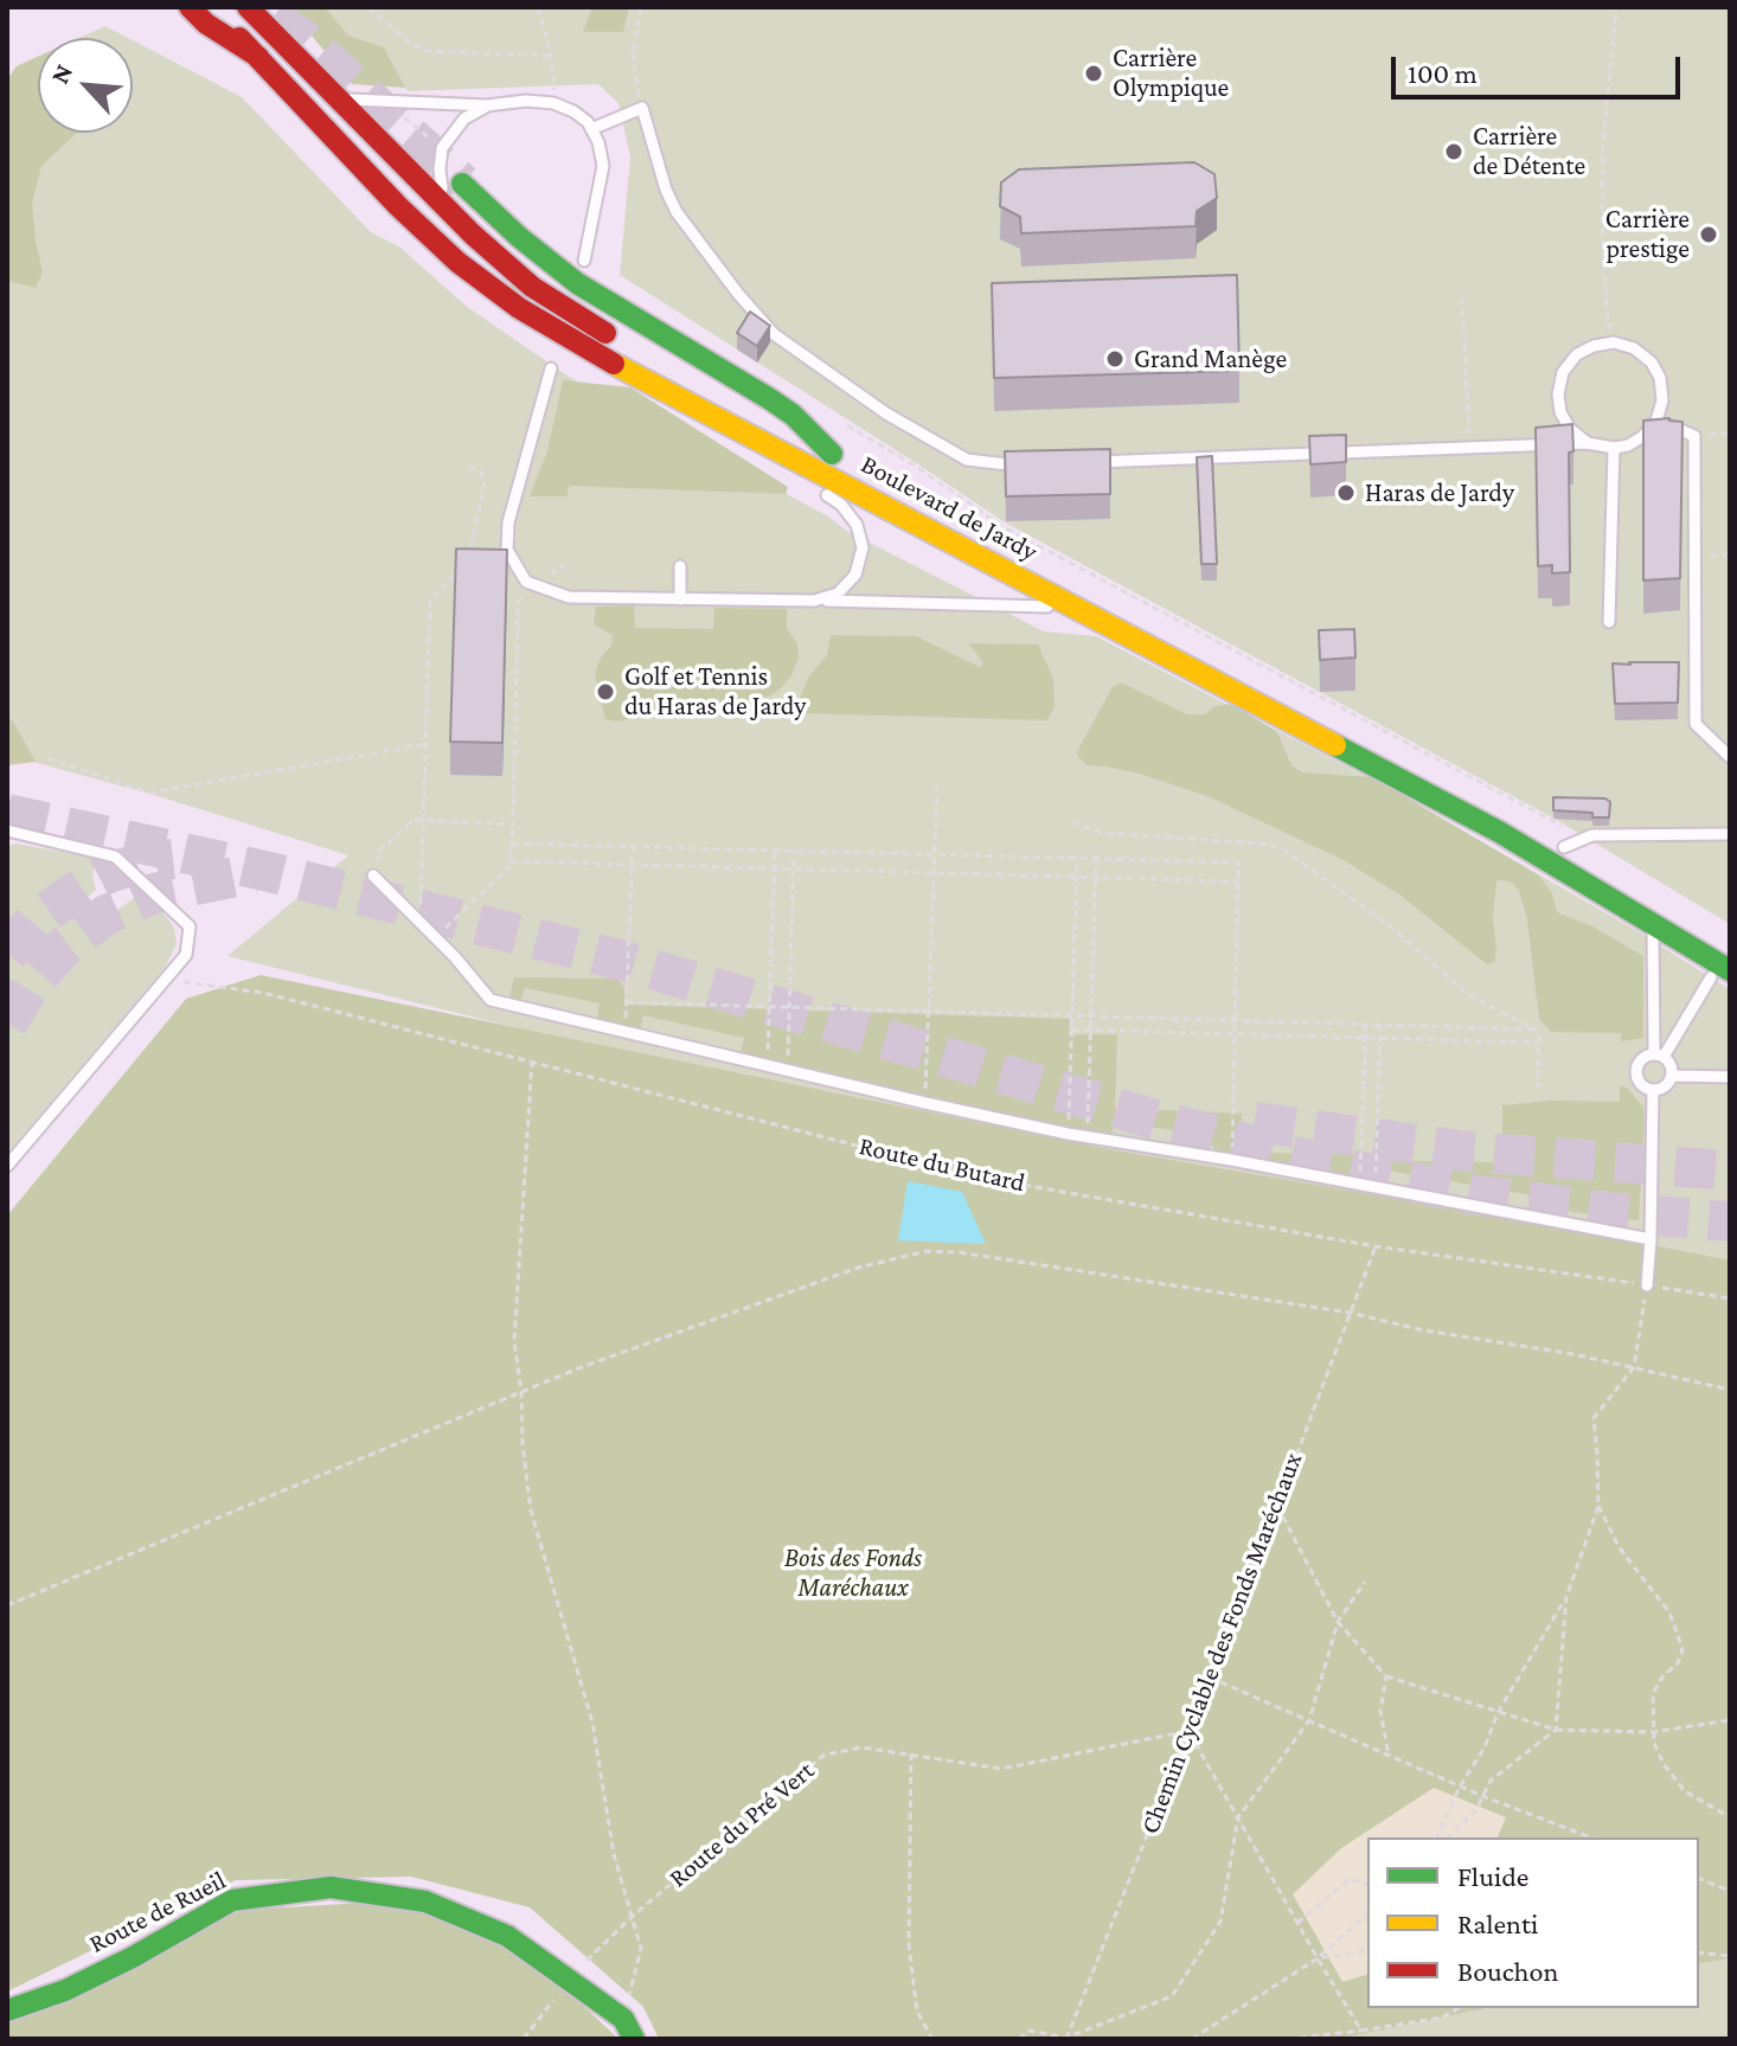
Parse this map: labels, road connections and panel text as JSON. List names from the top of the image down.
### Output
{
  "streets": {
    "main road": ["Boulevard de Jardy", "Route de Rueil"],
    "path": ["Route du Butard", "Chemin Cyclable des Fonds Maréchaux", "Route du Pré Vert"]
  },
  "crossings": [
    ["Route du Butard", "Chemin Cyclable des Fonds Maréchaux"],
    ["Chemin Cyclable des Fonds Maréchaux", "Route du Pré Vert"],
    ["Route du Pré Vert", "Route de Rueil"]
  ],
  "parks": ["Bois des Fonds Maréchaux"],
  "places": [
    "Carrière Olympique",
    "Carrière de Détente",
    "Carrière prestige",
    "Grand Manège",
    "Haras de Jardy",
    "Golf et Tennis du Haras de Jardy"
  ],
  "legend": ["Fluide", "Ralenti", "Bouchon"],
  "scale_bar": "100 m",
  "north": "top left"
}
